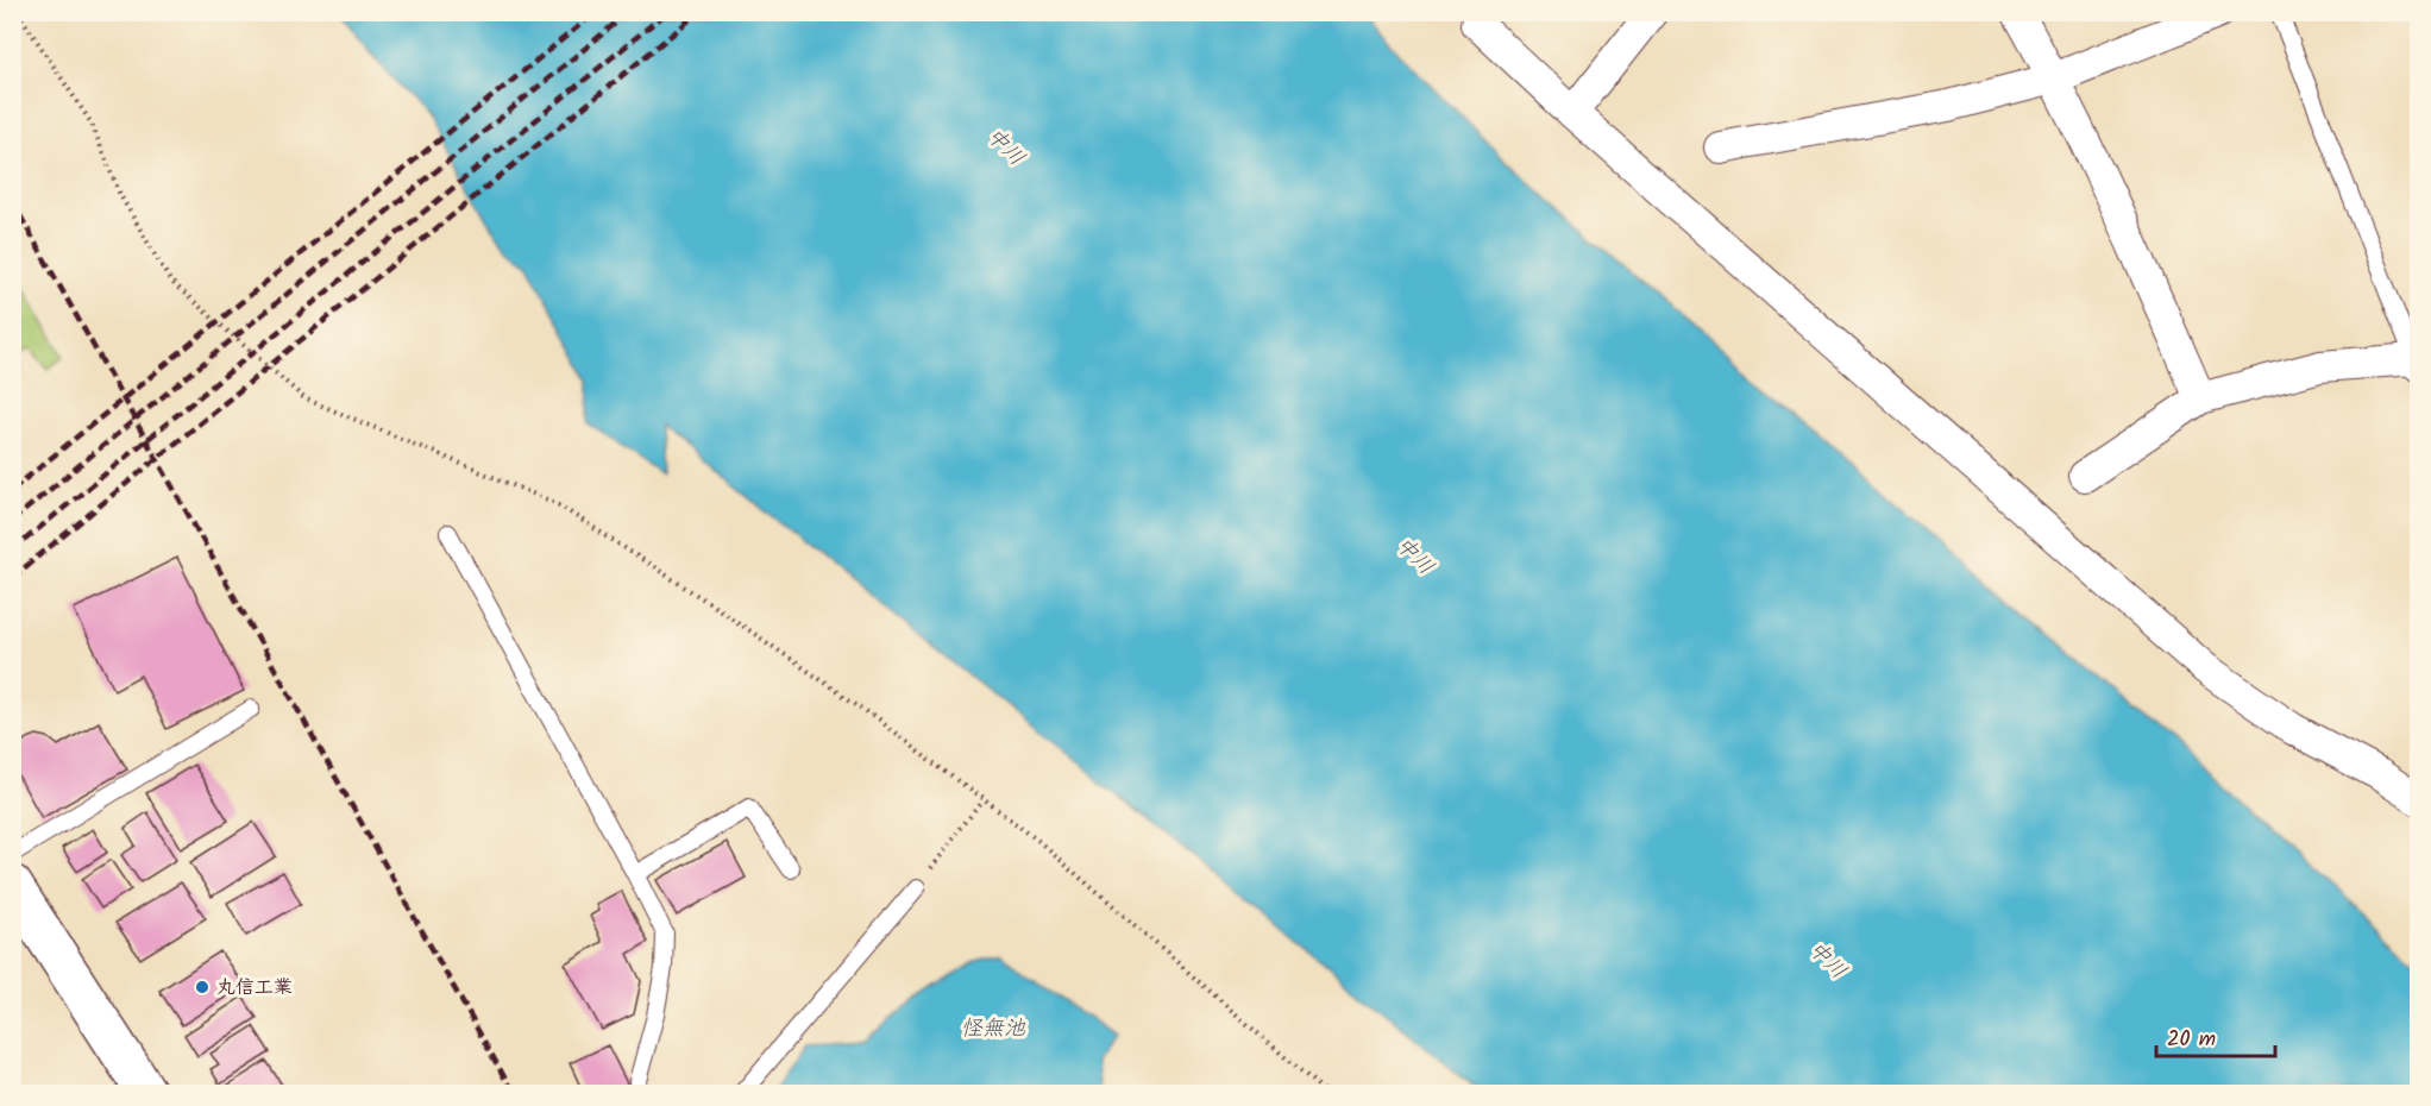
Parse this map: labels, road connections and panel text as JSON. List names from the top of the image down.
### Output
{
  "water": ["中川", "怪無池"],
  "places": ["丸信工業"],
  "scale_bar": "20 m"
}
